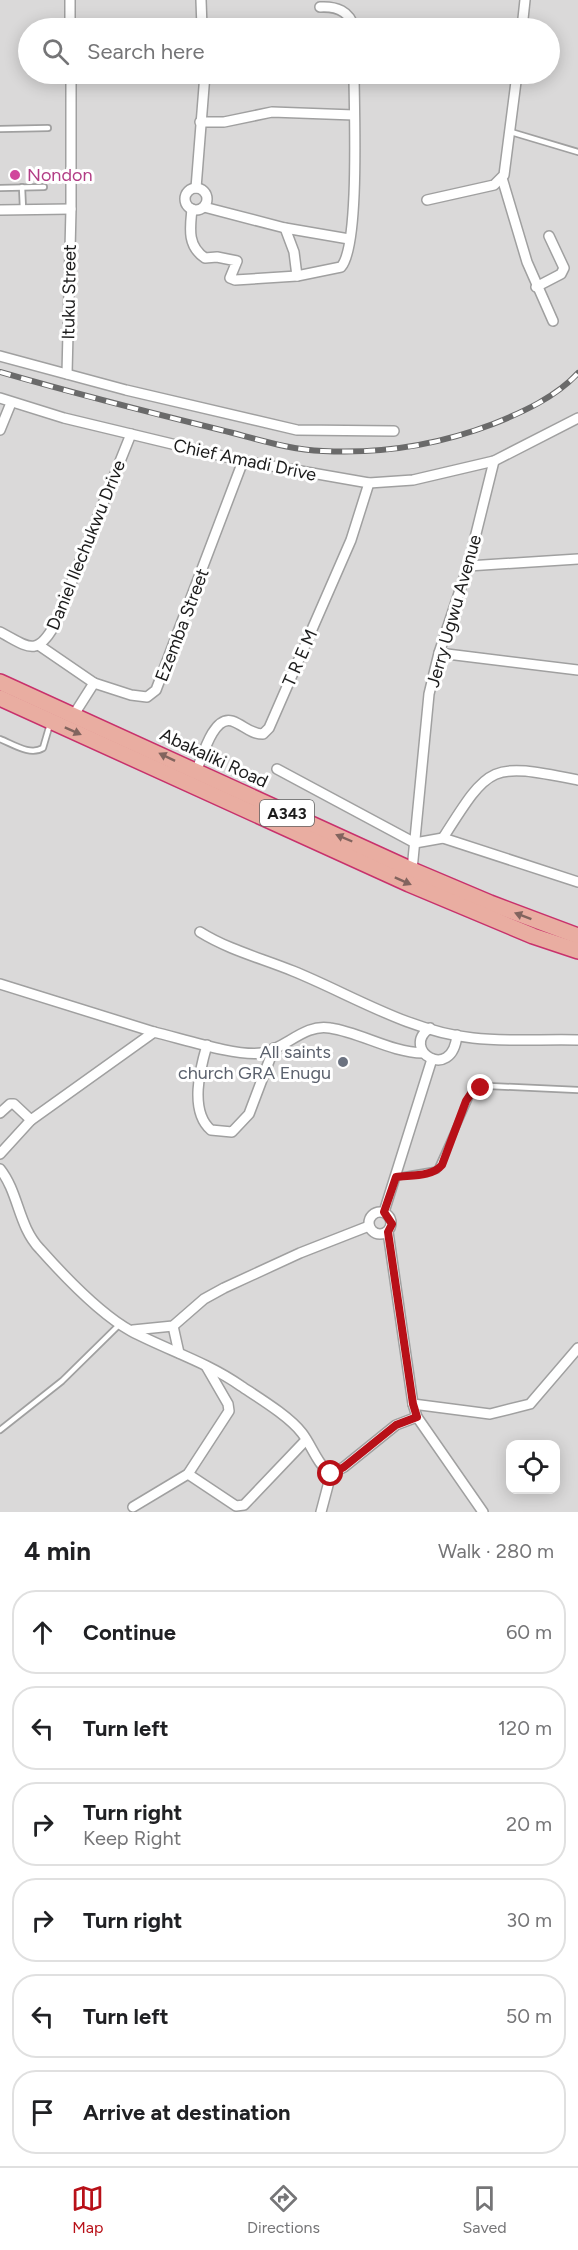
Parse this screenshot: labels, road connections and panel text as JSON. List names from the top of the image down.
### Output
{
  "streets": {
    "highway": ["Abakaliki Road", "A343"],
    "street": [
      "Ituku Street",
      "Chief Amadi Drive",
      "Daniel Ilechukwu Drive",
      "Jerry Ugwu Avenue",
      "Ezemba Street",
      "T R E M"
    ]
  },
  "crossings": [
    ["Chief Amadi Drive", "Daniel Ilechukwu Drive"],
    ["Chief Amadi Drive", "Jerry Ugwu Avenue"],
    ["Chief Amadi Drive", "Ezemba Street"],
    ["Chief Amadi Drive", "T R E M"],
    ["Daniel Ilechukwu Drive", "Ezemba Street"],
    ["Jerry Ugwu Avenue", "Abakaliki Road"],
    ["T R E M", "Abakaliki Road"]
  ],
  "places": ["Nondon", "All saints church GRA Enugu"],
  "page": {
    "search": "Search here",
    "heading": ["4 min", "Walk · 280 m"],
    "list": [
      ["Continue", "60 m"],
      ["Turn left", "120 m"],
      ["Turn right", "Keep Right", "20 m"],
      ["Turn right", "30 m"],
      ["Turn left", "50 m"],
      "Arrive at destination"
    ],
    "nav": ["Map", "Directions", "Saved"]
  }
}
